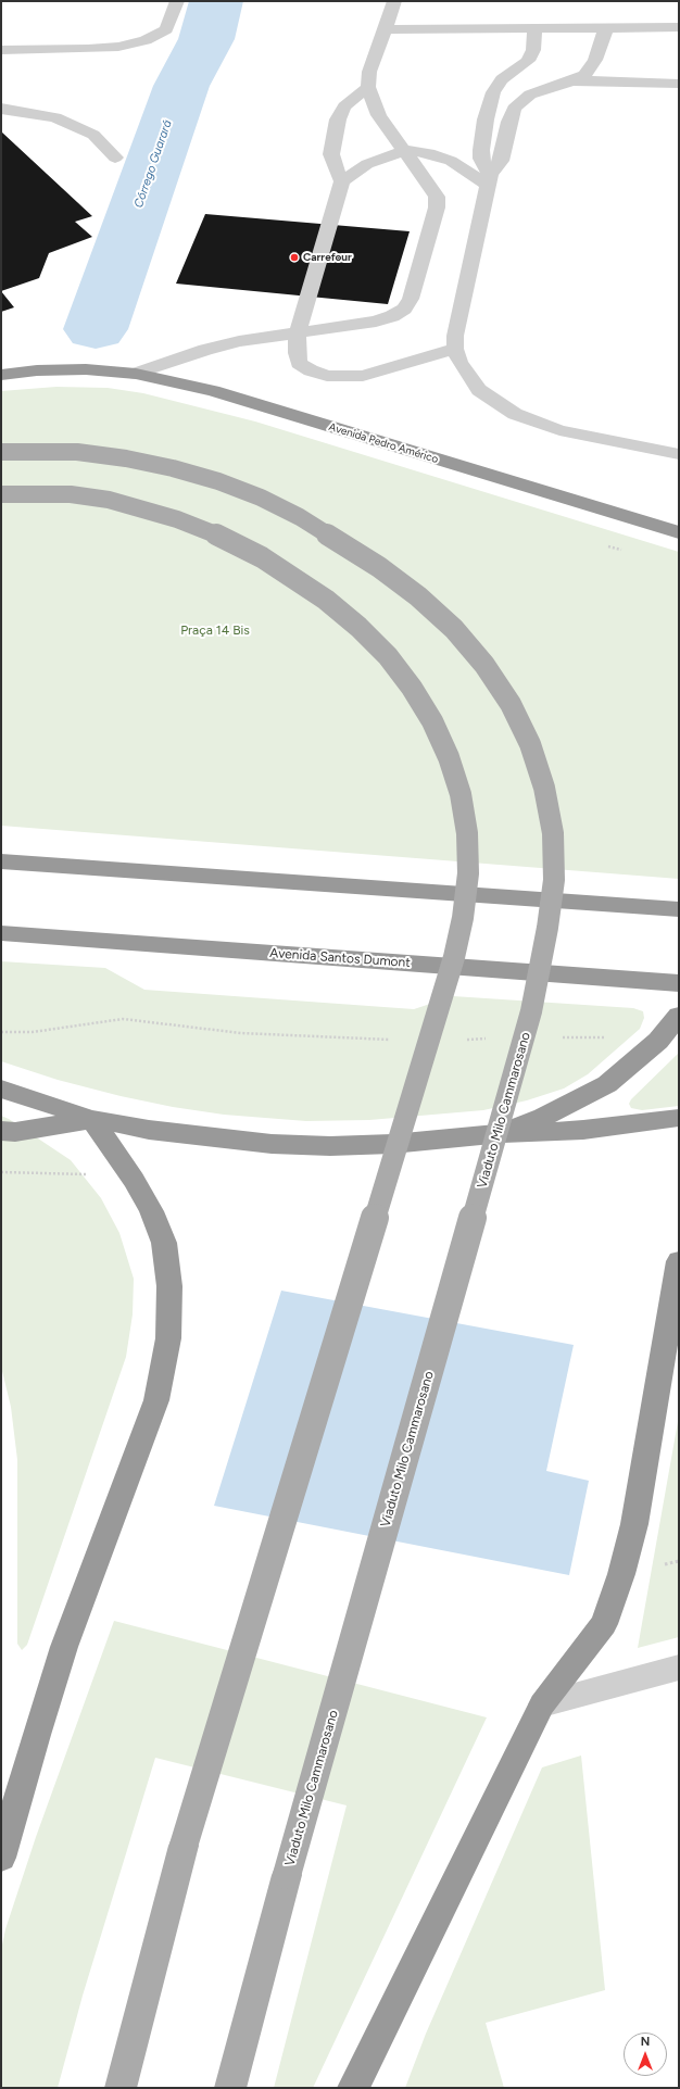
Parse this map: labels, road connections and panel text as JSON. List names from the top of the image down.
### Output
{
  "streets": {
    "highway": ["Avenida Pedro Américo", "Avenida Santos Dumont"],
    "main road": ["Viaduto Milo Cammarosano"]
  },
  "water": ["Córrego Guarará"],
  "parks": ["Praça 14 Bis"],
  "places": ["Carrefour"],
  "north": "top"
}
